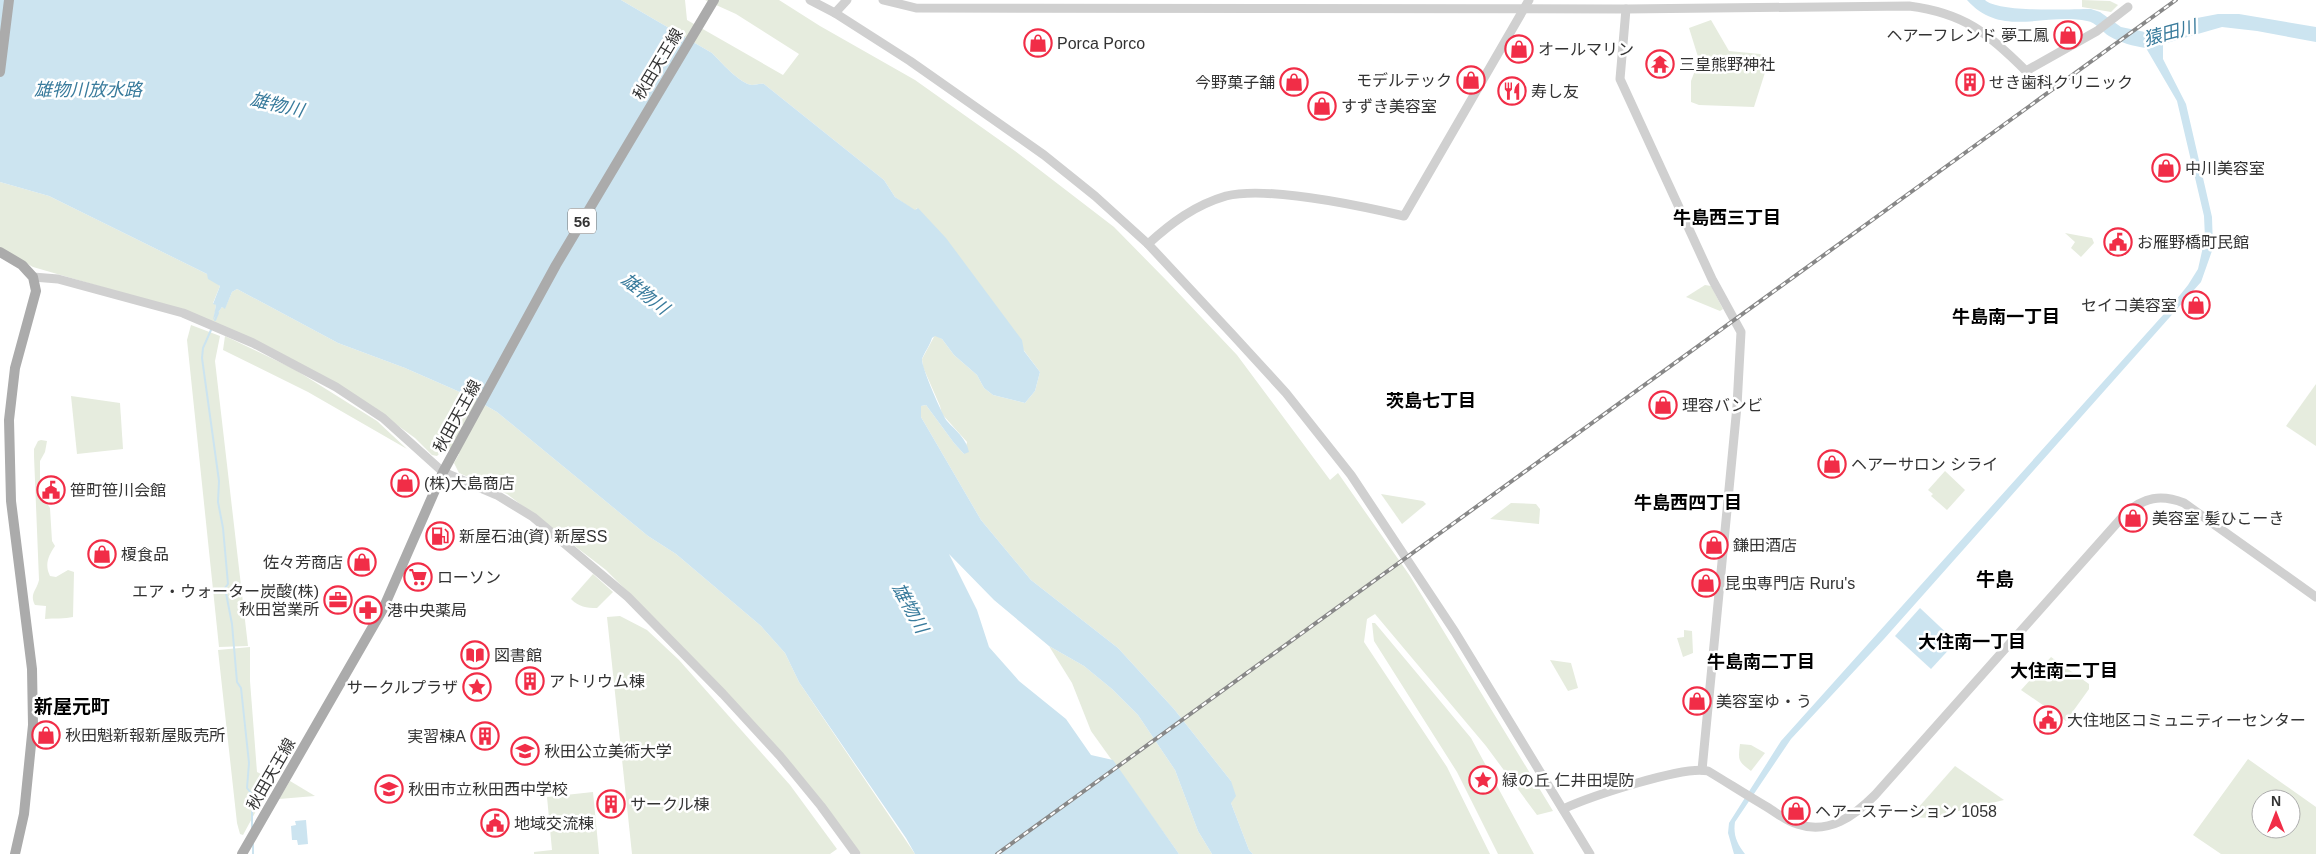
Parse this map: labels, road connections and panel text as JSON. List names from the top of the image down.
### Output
{
  "streets": {
    "main road": ["秋田天王線", "56"]
  },
  "districts": [
    "牛島西三丁目",
    "牛島南一丁目",
    "茨島七丁目",
    "牛島西四丁目",
    "牛島",
    "大住南一丁目",
    "牛島南二丁目",
    "大住南二丁目",
    "新屋元町"
  ],
  "water": ["猿田川", "雄物川放水路", "雄物川"],
  "places": {
    "shop": [
      "ヘアーフレンド 夢工鳳",
      "Porca Porco",
      "オールマリン",
      "モデルテック",
      "今野菓子舗",
      "すずき美容室",
      "中川美容室",
      "セイコ美容室",
      "理容バンビ",
      "ヘアーサロン シライ",
      "(株)大島商店",
      "美容室 髪ひこーき",
      "鎌田酒店",
      "榎食品",
      "佐々芳商店",
      "昆虫専門店 Ruru's",
      "美容室ゆ・う",
      "秋田魁新報新屋販売所",
      "ヘアーステーション 1058"
    ],
    "temple": ["三皇熊野神社"],
    "building": [
      "せき歯科クリニック",
      "アトリウム棟",
      "実習棟A",
      "サークル棟"
    ],
    "restaurant": ["寿し友"],
    "public building": [
      "お雁野橋町民館",
      "笹町笹川会館",
      "大住地区コミュニティーセンター",
      "地域交流棟"
    ],
    "fuel station": ["新屋石油(資) 新屋SS"],
    "supermarket": ["ローソン"],
    "office": ["エア・ウォーター炭酸(株) 秋田営業所"],
    "pharmacy": ["港中央薬局"],
    "library": ["図書館"],
    "place": ["サークルプラザ", "緑の丘 仁井田堤防"],
    "school or university": ["秋田公立美術大学", "秋田市立秋田西中学校"]
  },
  "north": "top"
}
